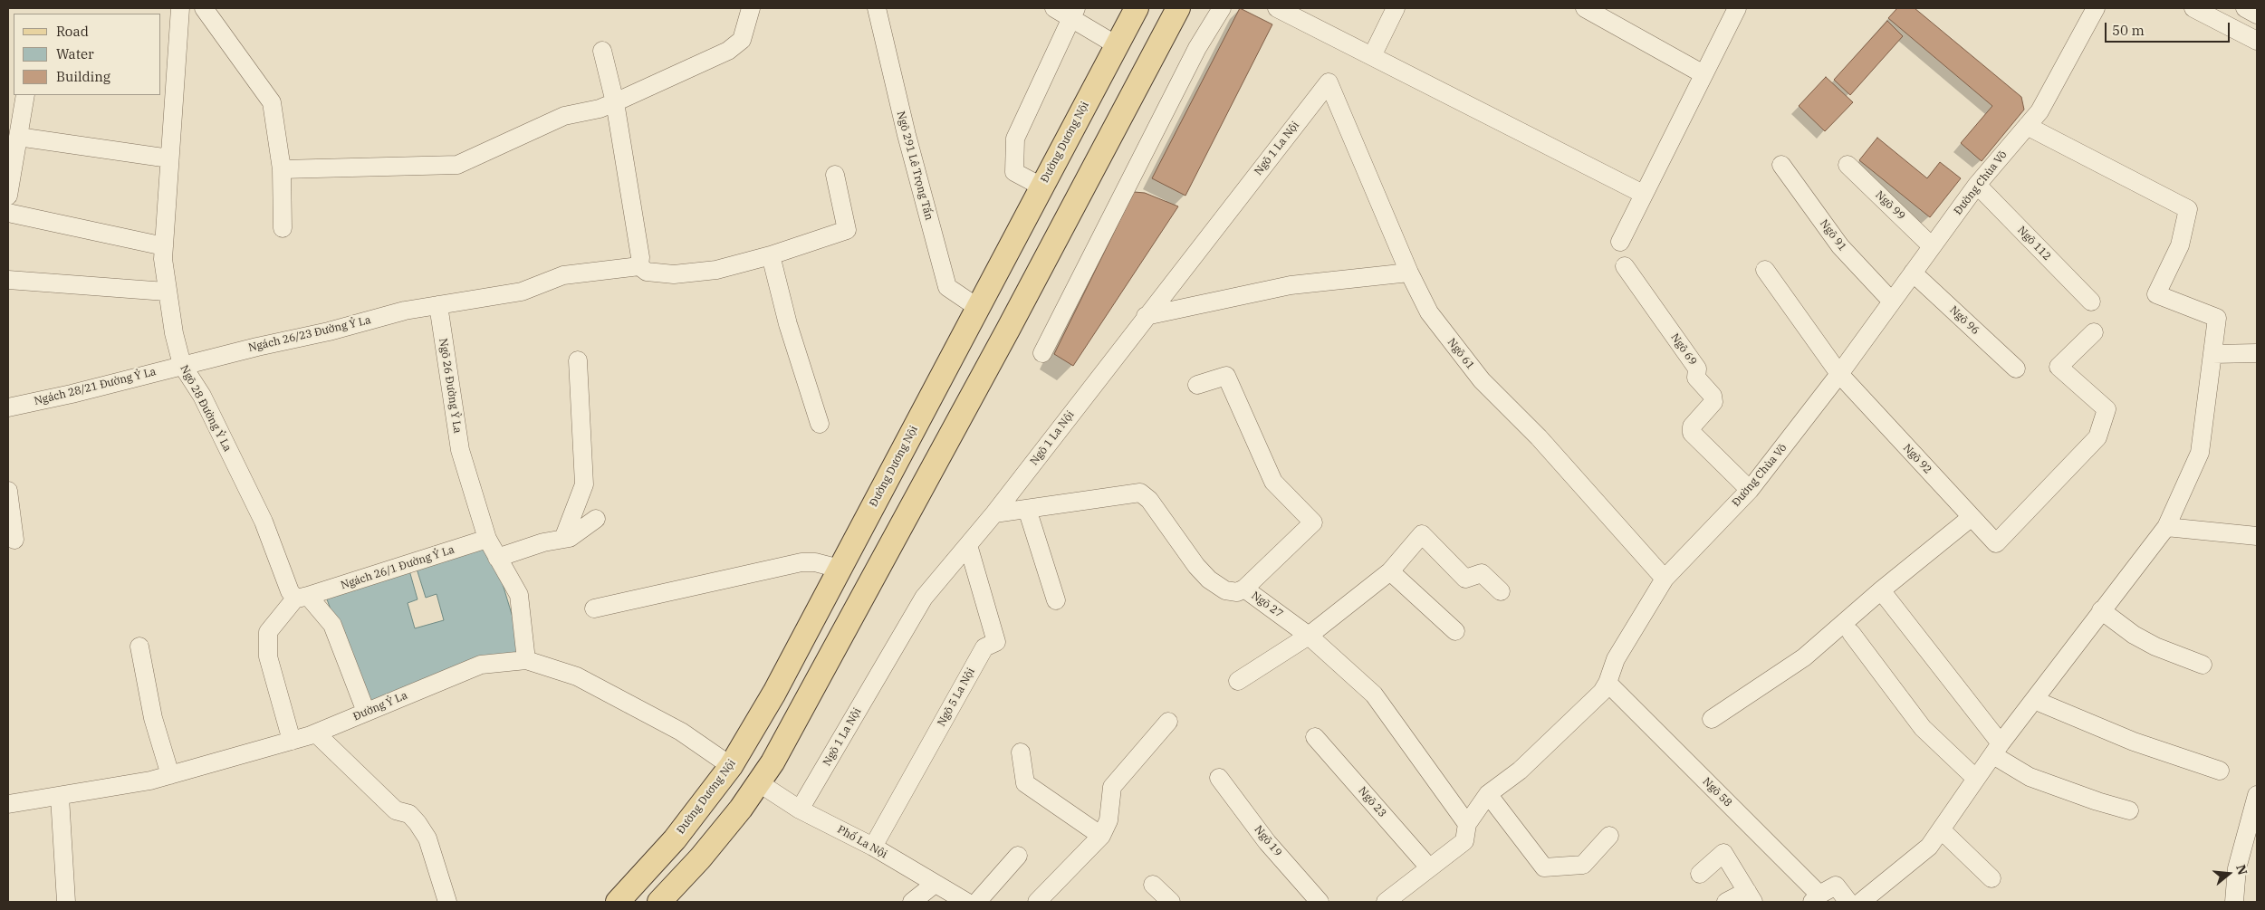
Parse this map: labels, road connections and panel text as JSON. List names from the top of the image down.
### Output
{
  "streets": {
    "main road": ["Đường Dương Nội"],
    "street": [
      "Ngõ 1 La Nội",
      "Ngõ 291 Lê Trọng Tấn",
      "Đường Chùa Võ",
      "Ngõ 99",
      "Ngõ 91",
      "Ngõ 112",
      "Ngõ 96",
      "Ngách 26/23 Đường Ỷ La",
      "Ngõ 69",
      "Ngõ 61",
      "Ngõ 26 Đường Ỷ La",
      "Ngách 28/21 Đường Ỷ La",
      "Ngõ 28 Đường Ỷ La",
      "Ngõ 92",
      "Ngách 26/1 Đường Ỷ La",
      "Ngõ 27",
      "Ngõ 5 La Nội",
      "Đường Ỷ La",
      "Ngõ 58",
      "Ngõ 23",
      "Ngõ 19",
      "Phố La Nội"
    ]
  },
  "crossings": [
    ["Đường Dương Nội", "Ngõ 291 Lê Trọng Tấn"],
    ["Đường Dương Nội", "Đường Ỷ La"],
    ["Ngõ 1 La Nội", "Ngõ 61"],
    ["Ngõ 1 La Nội", "Ngõ 5 La Nội"],
    ["Ngõ 1 La Nội", "Phố La Nội"],
    ["Đường Chùa Võ", "Ngõ 99"],
    ["Đường Chùa Võ", "Ngõ 91"],
    ["Đường Chùa Võ", "Ngõ 112"],
    ["Đường Chùa Võ", "Ngõ 96"],
    ["Đường Chùa Võ", "Ngõ 69"],
    ["Đường Chùa Võ", "Ngõ 61"],
    ["Đường Chùa Võ", "Ngõ 92"],
    ["Đường Chùa Võ", "Ngõ 27"],
    ["Đường Chùa Võ", "Ngõ 58"],
    ["Đường Chùa Võ", "Ngõ 23"],
    ["Ngách 26/23 Đường Ỷ La", "Ngõ 26 Đường Ỷ La"],
    ["Ngách 26/23 Đường Ỷ La", "Ngách 28/21 Đường Ỷ La"],
    ["Ngách 26/23 Đường Ỷ La", "Ngõ 28 Đường Ỷ La"],
    ["Ngõ 26 Đường Ỷ La", "Ngách 26/1 Đường Ỷ La"],
    ["Ngõ 26 Đường Ỷ La", "Đường Ỷ La"],
    ["Ngách 28/21 Đường Ỷ La", "Ngõ 28 Đường Ỷ La"],
    ["Ngõ 28 Đường Ỷ La", "Ngách 26/1 Đường Ỷ La"],
    ["Ngõ 28 Đường Ỷ La", "Đường Ỷ La"],
    ["Ngõ 5 La Nội", "Phố La Nội"]
  ],
  "legend": ["Road", "Water", "Building"],
  "scale_bar": "50 m",
  "north": "right"
}
